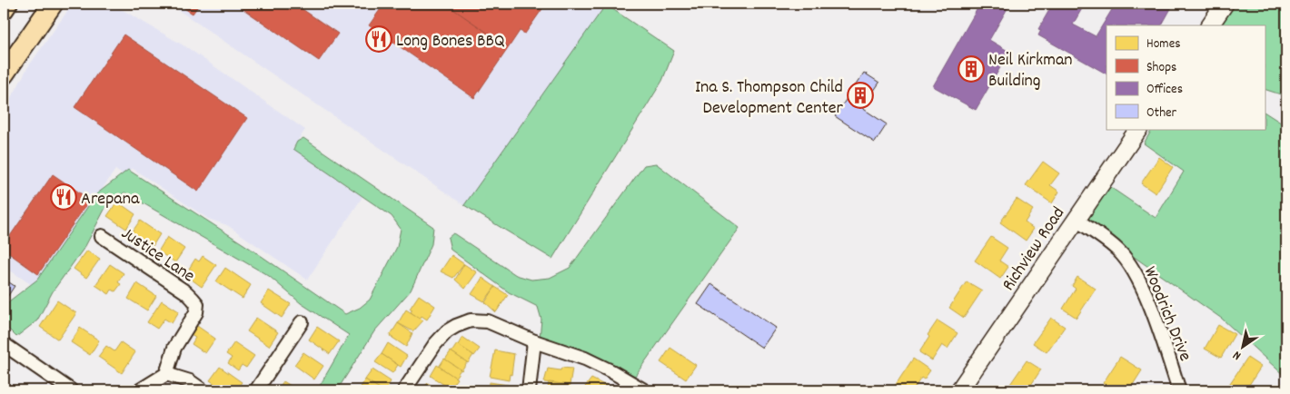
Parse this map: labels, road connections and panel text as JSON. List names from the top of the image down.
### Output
{
  "streets": {
    "street": ["Richview Road", "Justice Lane", "Woodrich Drive"]
  },
  "crossings": [
    ["Richview Road", "Woodrich Drive"]
  ],
  "places": {
    "restaurant": ["Long Bones BBQ", "Arepana"],
    "building": ["Neil Kirkman Building", "Ina S. Thompson Child Development Center"]
  },
  "legend": [
    "Homes",
    "Shops",
    "Offices",
    "Other"
  ],
  "north": "bottom left"
}
